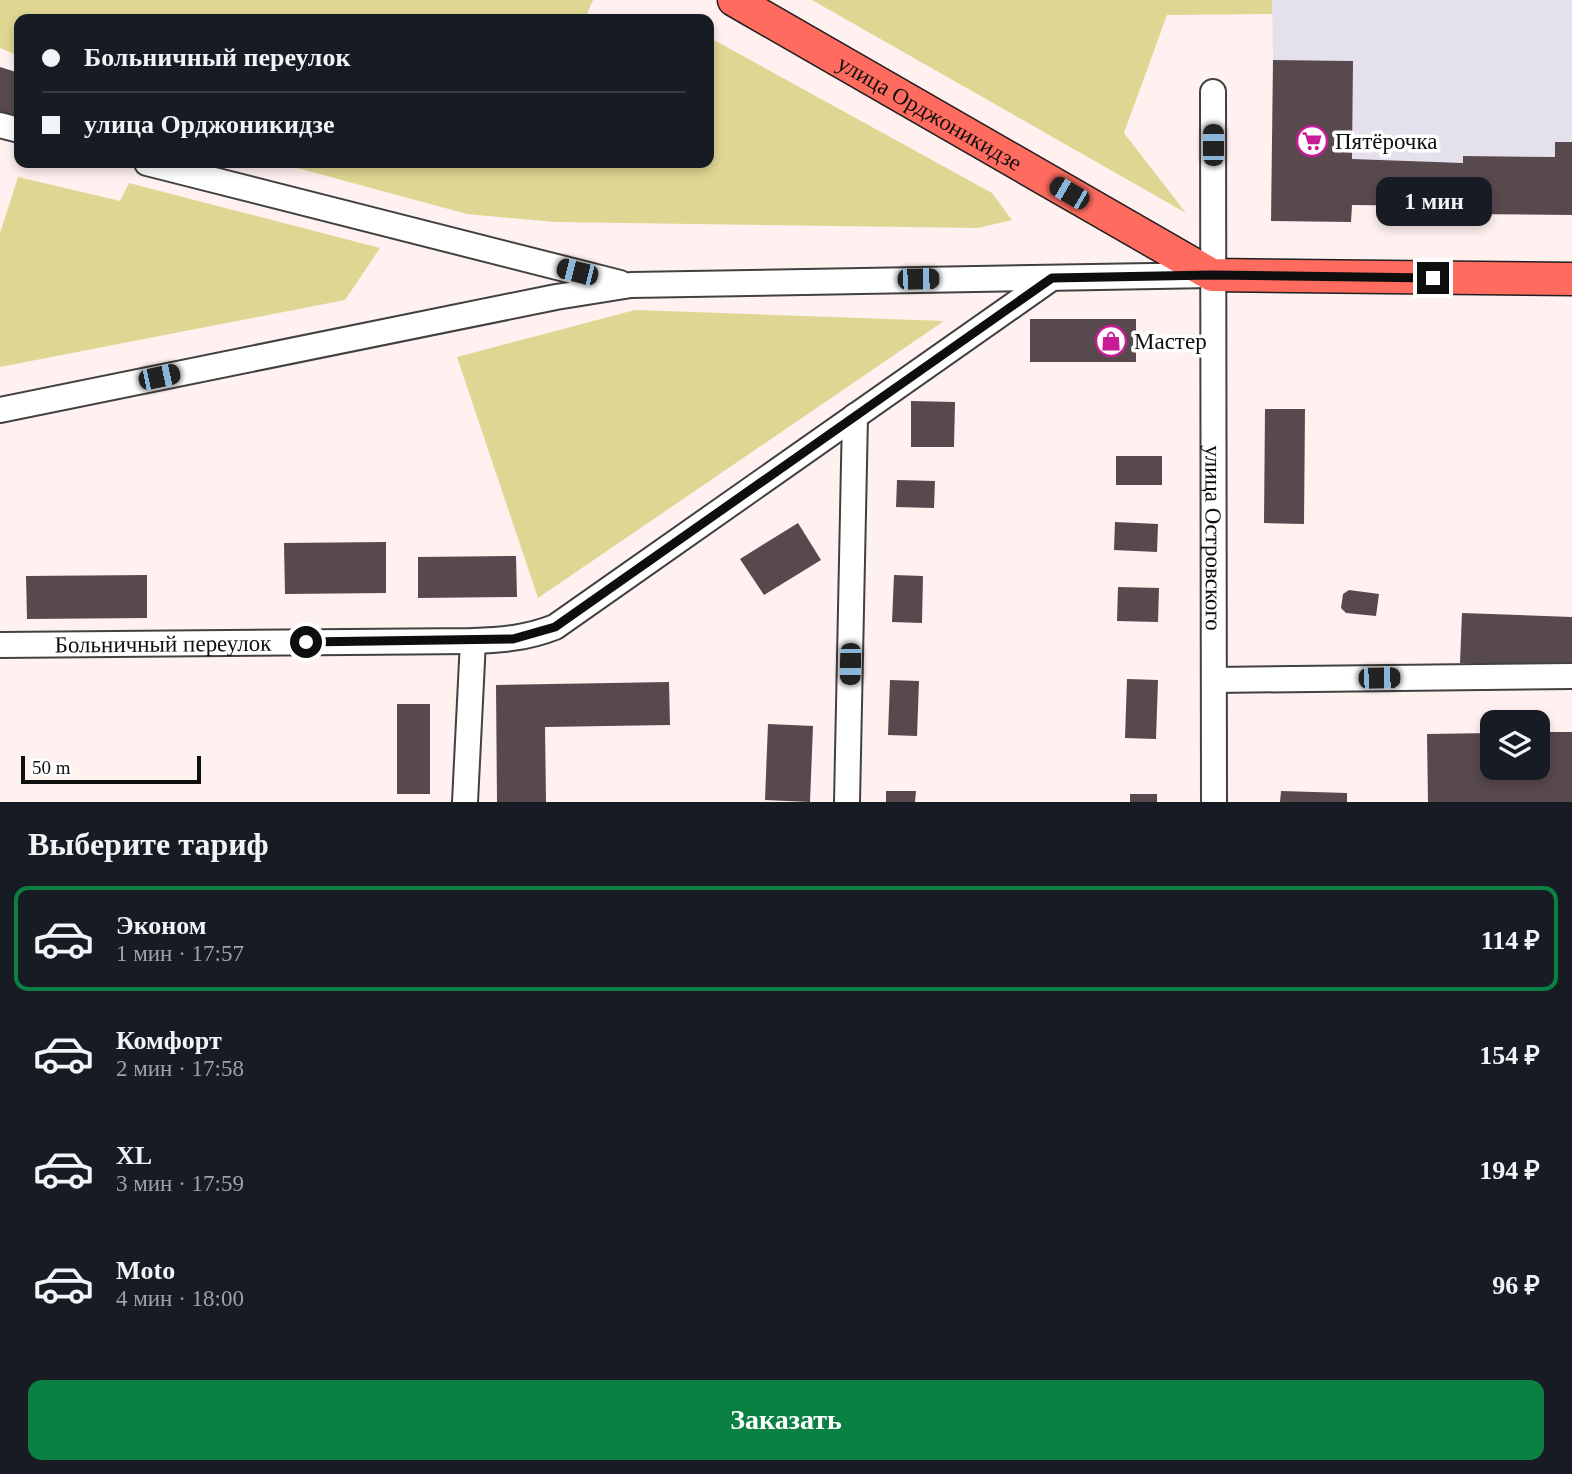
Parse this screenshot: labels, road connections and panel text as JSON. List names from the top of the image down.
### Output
{
  "streets": {
    "main road": ["улица Орджоникидзе"],
    "street": ["улица Островского", "Больничный переулок"]
  },
  "crossings": [
    ["улица Орджоникидзе", "улица Островского"]
  ],
  "places": {
    "supermarket": ["Пятёрочка"],
    "shop": ["Мастер"]
  },
  "scale_bar": "50 m",
  "page": {
    "banner": ["Больничный переулок", "улица Орджоникидзе"],
    "bubble": "1 мин",
    "scale": "50 m",
    "heading": "Выберите тариф",
    "list": [
      {
        "name": "Эконом",
        "note": "1 мин · 17:57",
        "value": "114 ₽"
      },
      {
        "name": "Комфорт",
        "note": "2 мин · 17:58",
        "value": "154 ₽"
      },
      {
        "name": "XL",
        "note": "3 мин · 17:59",
        "value": "194 ₽"
      },
      {
        "name": "Moto",
        "note": "4 мин · 18:00",
        "value": "96 ₽"
      }
    ],
    "buttons": "Заказать"
  }
}
